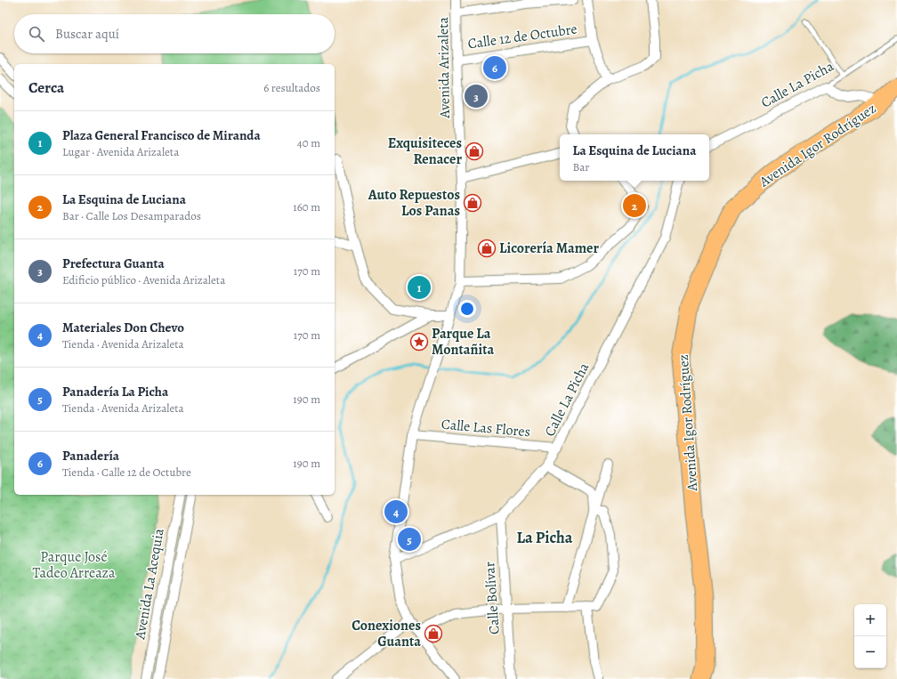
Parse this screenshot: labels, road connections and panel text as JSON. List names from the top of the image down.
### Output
{
  "streets": {
    "highway": ["Avenida Igor Rodríguez"],
    "street": [
      "Calle 12 de Octubre",
      "Avenida Arizaleta",
      "Calle La Picha",
      "Calle Las Flores",
      "Avenida La Acequia",
      "Calle Bolívar"
    ]
  },
  "crossings": [
    ["Calle 12 de Octubre", "Avenida Arizaleta"],
    ["Avenida Arizaleta", "Calle Las Flores"],
    ["Calle La Picha", "Calle Las Flores"],
    ["Calle La Picha", "Calle Bolívar"]
  ],
  "districts": ["La Picha"],
  "parks": ["Parque José Tadeo Arreaza"],
  "places": {
    "shop": [
      "Exquisiteces Renacer",
      "Auto Repuestos Los Panas",
      "Licorería Mamer",
      "Conexiones Guanta"
    ],
    "place": ["Parque La Montañita"]
  },
  "page": {
    "search": "Buscar aquí",
    "pins": [
      "6",
      "3",
      "2",
      "1",
      "4",
      "5"
    ],
    "heading": ["Cerca", "6 resultados"],
    "list": [
      {
        "mark": "1",
        "name": "Plaza General Francisco de Miranda",
        "note": "Lugar · Avenida Arizaleta",
        "value": "40 m"
      },
      {
        "mark": "2",
        "name": "La Esquina de Luciana",
        "note": "Bar · Calle Los Desamparados",
        "value": "160 m"
      },
      {
        "mark": "3",
        "name": "Prefectura Guanta",
        "note": "Edificio público · Avenida Arizaleta",
        "value": "170 m"
      },
      {
        "mark": "4",
        "name": "Materiales Don Chevo",
        "note": "Tienda · Avenida Arizaleta",
        "value": "170 m"
      },
      {
        "mark": "5",
        "name": "Panadería La Picha",
        "note": "Tienda · Avenida Arizaleta",
        "value": "190 m"
      },
      {
        "mark": "6",
        "name": "Panadería",
        "note": "Tienda · Calle 12 de Octubre",
        "value": "190 m"
      }
    ],
    "popup": ["La Esquina de Luciana", "Bar"],
    "map_buttons": ["+", "−"]
  }
}
